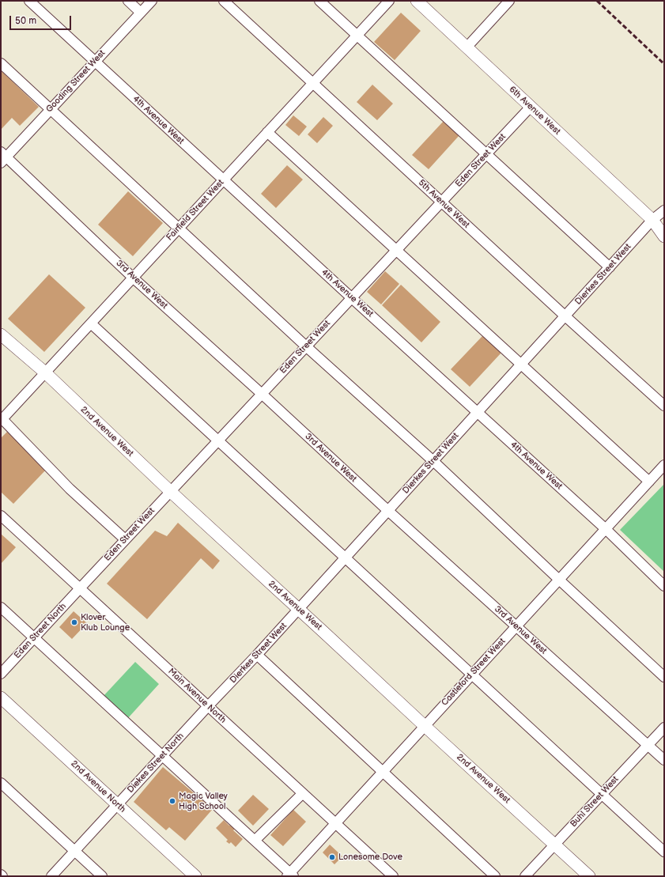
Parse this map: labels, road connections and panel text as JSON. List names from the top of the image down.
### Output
{
  "streets": {
    "main road": ["6th Avenue West", "2nd Avenue West", "2nd Avenue North"],
    "street": [
      "Gooding Street West",
      "4th Avenue West",
      "Eden Street West",
      "5th Avenue West",
      "Fairfield Street West",
      "Dierkes Street West",
      "3rd Avenue West",
      "Eden Street North",
      "Castleford Street West",
      "Main Avenue North",
      "Diekes Street North",
      "Buhl Street West"
    ]
  },
  "crossings": [
    ["Gooding Street West", "4th Avenue West"],
    ["Gooding Street West", "3rd Avenue West"],
    ["6th Avenue West", "Eden Street West"],
    ["6th Avenue West", "Dierkes Street West"],
    ["4th Avenue West", "Eden Street West"],
    ["4th Avenue West", "Fairfield Street West"],
    ["4th Avenue West", "Dierkes Street West"],
    ["4th Avenue West", "Castleford Street West"],
    ["Eden Street West", "5th Avenue West"],
    ["Eden Street West", "3rd Avenue West"],
    ["Eden Street West", "2nd Avenue West"],
    ["Eden Street West", "Eden Street North"],
    ["Eden Street West", "Main Avenue North"],
    ["5th Avenue West", "Fairfield Street West"],
    ["5th Avenue West", "Dierkes Street West"],
    ["Fairfield Street West", "3rd Avenue West"],
    ["Fairfield Street West", "2nd Avenue West"],
    ["Dierkes Street West", "3rd Avenue West"],
    ["Dierkes Street West", "2nd Avenue West"],
    ["Dierkes Street West", "Main Avenue North"],
    ["Dierkes Street West", "Diekes Street North"],
    ["3rd Avenue West", "Castleford Street West"],
    ["3rd Avenue West", "Buhl Street West"],
    ["2nd Avenue West", "Castleford Street West"],
    ["2nd Avenue West", "Buhl Street West"],
    ["Eden Street North", "Main Avenue North"],
    ["Castleford Street West", "Main Avenue North"],
    ["Main Avenue North", "Diekes Street North"],
    ["Diekes Street North", "2nd Avenue North"]
  ],
  "places": ["Klover Klub Lounge", "Magic Valley High School", "Lonesome Dove"],
  "scale_bar": "50 m"
}
